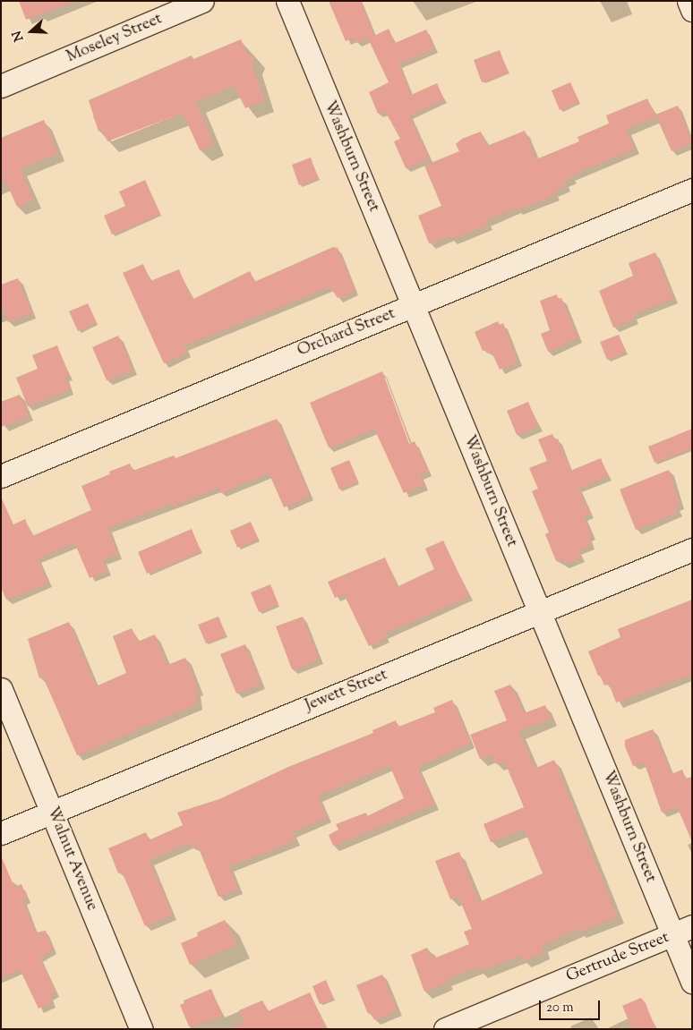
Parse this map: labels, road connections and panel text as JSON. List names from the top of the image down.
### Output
{
  "streets": {
    "street": [
      "Moseley Street",
      "Washburn Street",
      "Orchard Street",
      "Jewett Street",
      "Walnut Avenue",
      "Gertrude Street"
    ]
  },
  "crossings": [
    ["Washburn Street", "Orchard Street"],
    ["Washburn Street", "Jewett Street"],
    ["Washburn Street", "Gertrude Street"],
    ["Jewett Street", "Walnut Avenue"]
  ],
  "scale_bar": "20 m",
  "north": "left"
}
